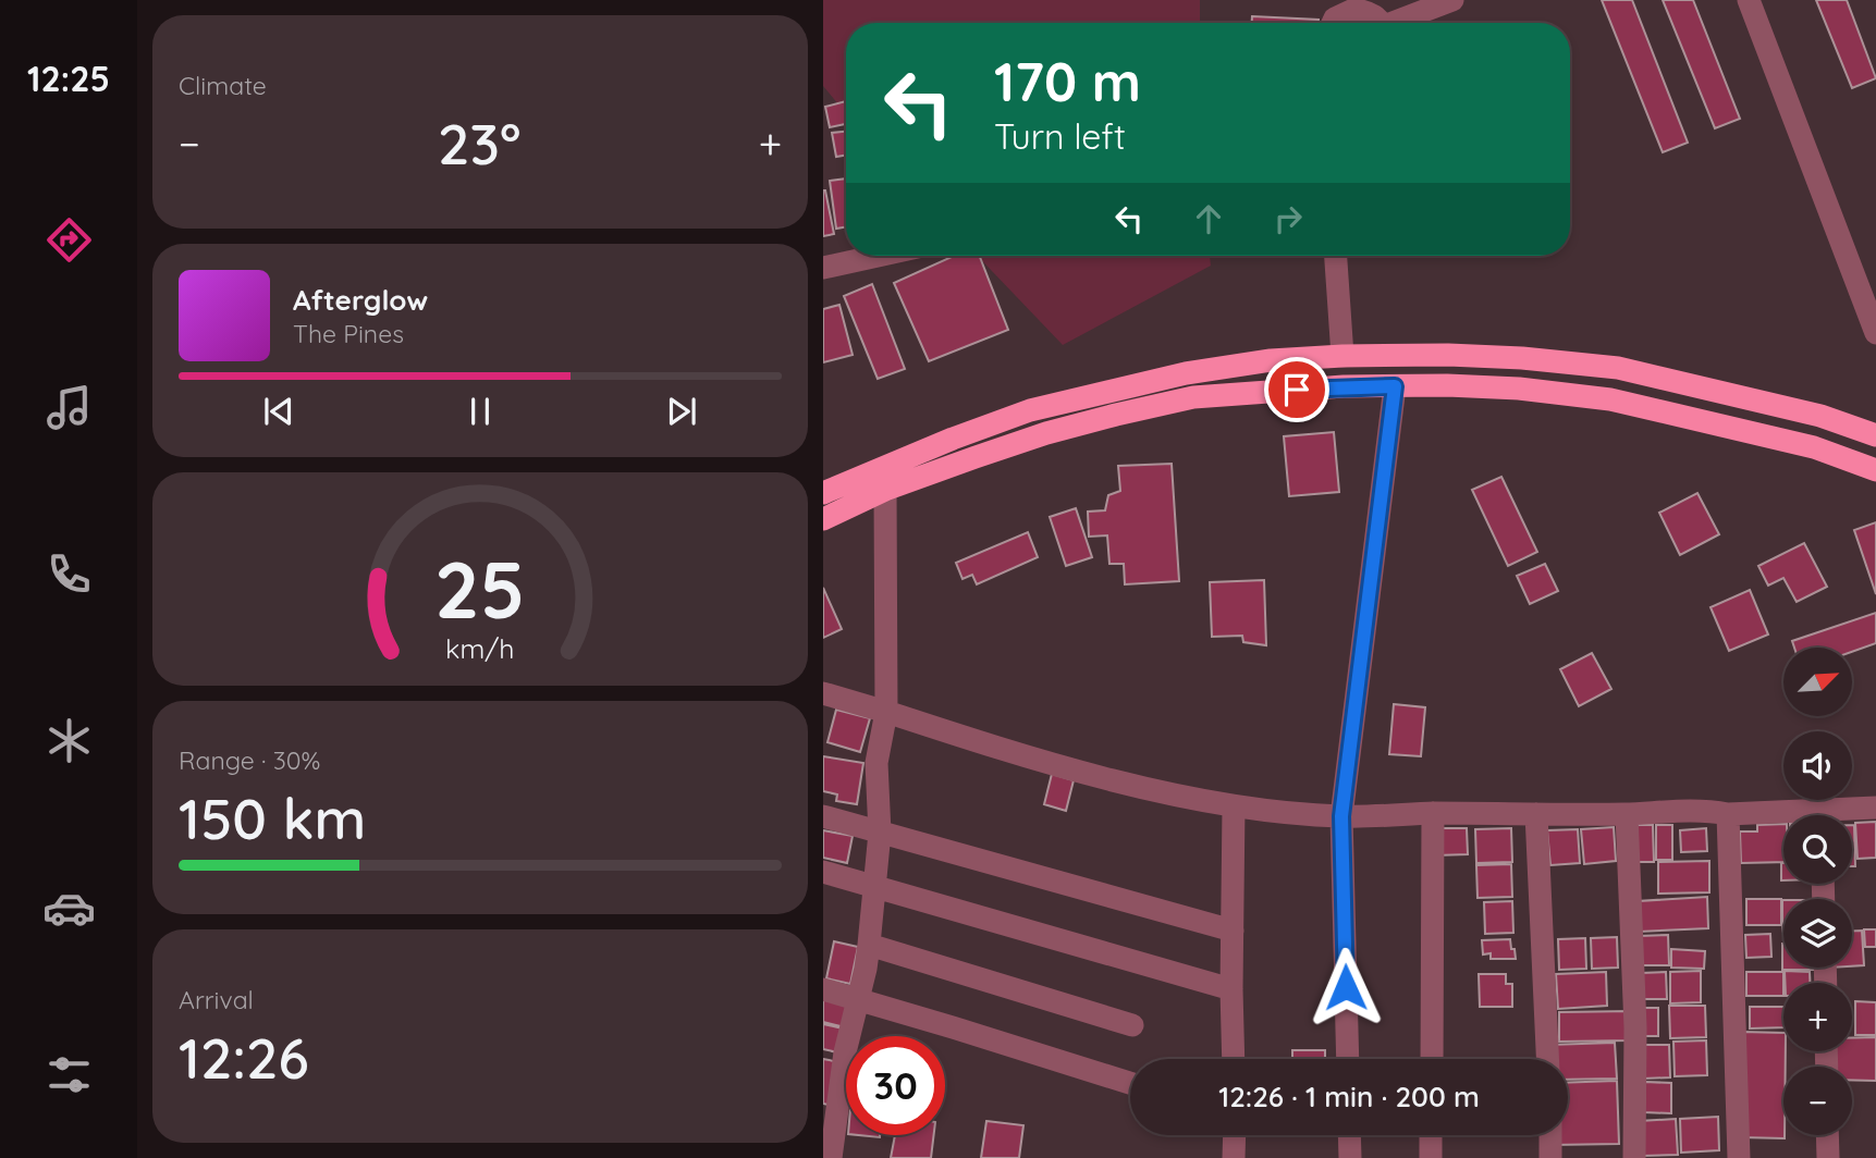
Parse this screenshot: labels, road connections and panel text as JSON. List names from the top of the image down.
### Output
{
  "north": "top right",
  "page": {
    "tabs": "12:25",
    "tile": [
      "Climate",
      ["Range · 30%", "150 km"],
      ["Arrival", "12:26"]
    ],
    "turn": ["170 m", "Turn left"],
    "heat": ["−", "23°", "+"],
    "song": ["Afterglow", "The Pines"],
    "map_buttons": ["+", "−"],
    "limit": "30",
    "trip": "12:26 · 1 min · 200 m",
    "gauge": ["25", "km/h"]
  }
}
